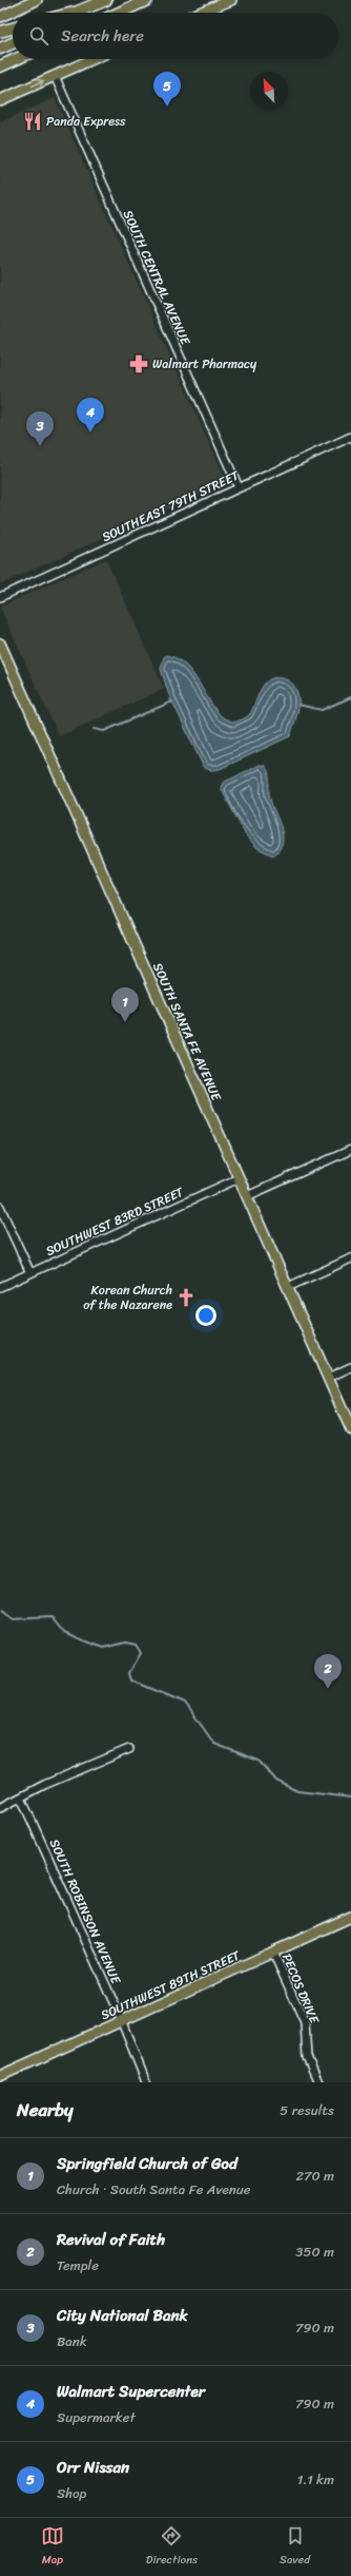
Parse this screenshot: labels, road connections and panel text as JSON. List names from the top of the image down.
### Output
{
  "streets": {
    "main road": ["SOUTH SANTA FE AVENUE", "SOUTHWEST 89TH STREET"],
    "street": [
      "SOUTH CENTRAL AVENUE",
      "SOUTHEAST 79TH STREET",
      "SOUTHWEST 83RD STREET",
      "SOUTH ROBINSON AVENUE",
      "PECOS DRIVE"
    ]
  },
  "crossings": [
    ["SOUTH CENTRAL AVENUE", "SOUTHEAST 79TH STREET"],
    ["SOUTH SANTA FE AVENUE", "SOUTHWEST 83RD STREET"],
    ["SOUTH ROBINSON AVENUE", "SOUTHWEST 89TH STREET"],
    ["SOUTHWEST 89TH STREET", "PECOS DRIVE"]
  ],
  "places": {
    "restaurant": ["Panda Express"],
    "pharmacy": ["Walmart Pharmacy"],
    "church": ["Korean Church of the Nazarene"]
  },
  "north": "top left",
  "page": {
    "search": "Search here",
    "pins": [
      "5",
      "4",
      "3",
      "1",
      "2"
    ],
    "heading": ["Nearby", "5 results"],
    "list": [
      {
        "mark": "1",
        "name": "Springfield Church of God",
        "note": "Church · South Santa Fe Avenue",
        "value": "270 m"
      },
      {
        "mark": "2",
        "name": "Revival of Faith",
        "note": "Temple",
        "value": "350 m"
      },
      {
        "mark": "3",
        "name": "City National Bank",
        "note": "Bank",
        "value": "790 m"
      },
      {
        "mark": "4",
        "name": "Walmart Supercenter",
        "note": "Supermarket",
        "value": "790 m"
      },
      {
        "mark": "5",
        "name": "Orr Nissan",
        "note": "Shop",
        "value": "1.1 km"
      }
    ],
    "nav": ["Map", "Directions", "Saved"]
  }
}
